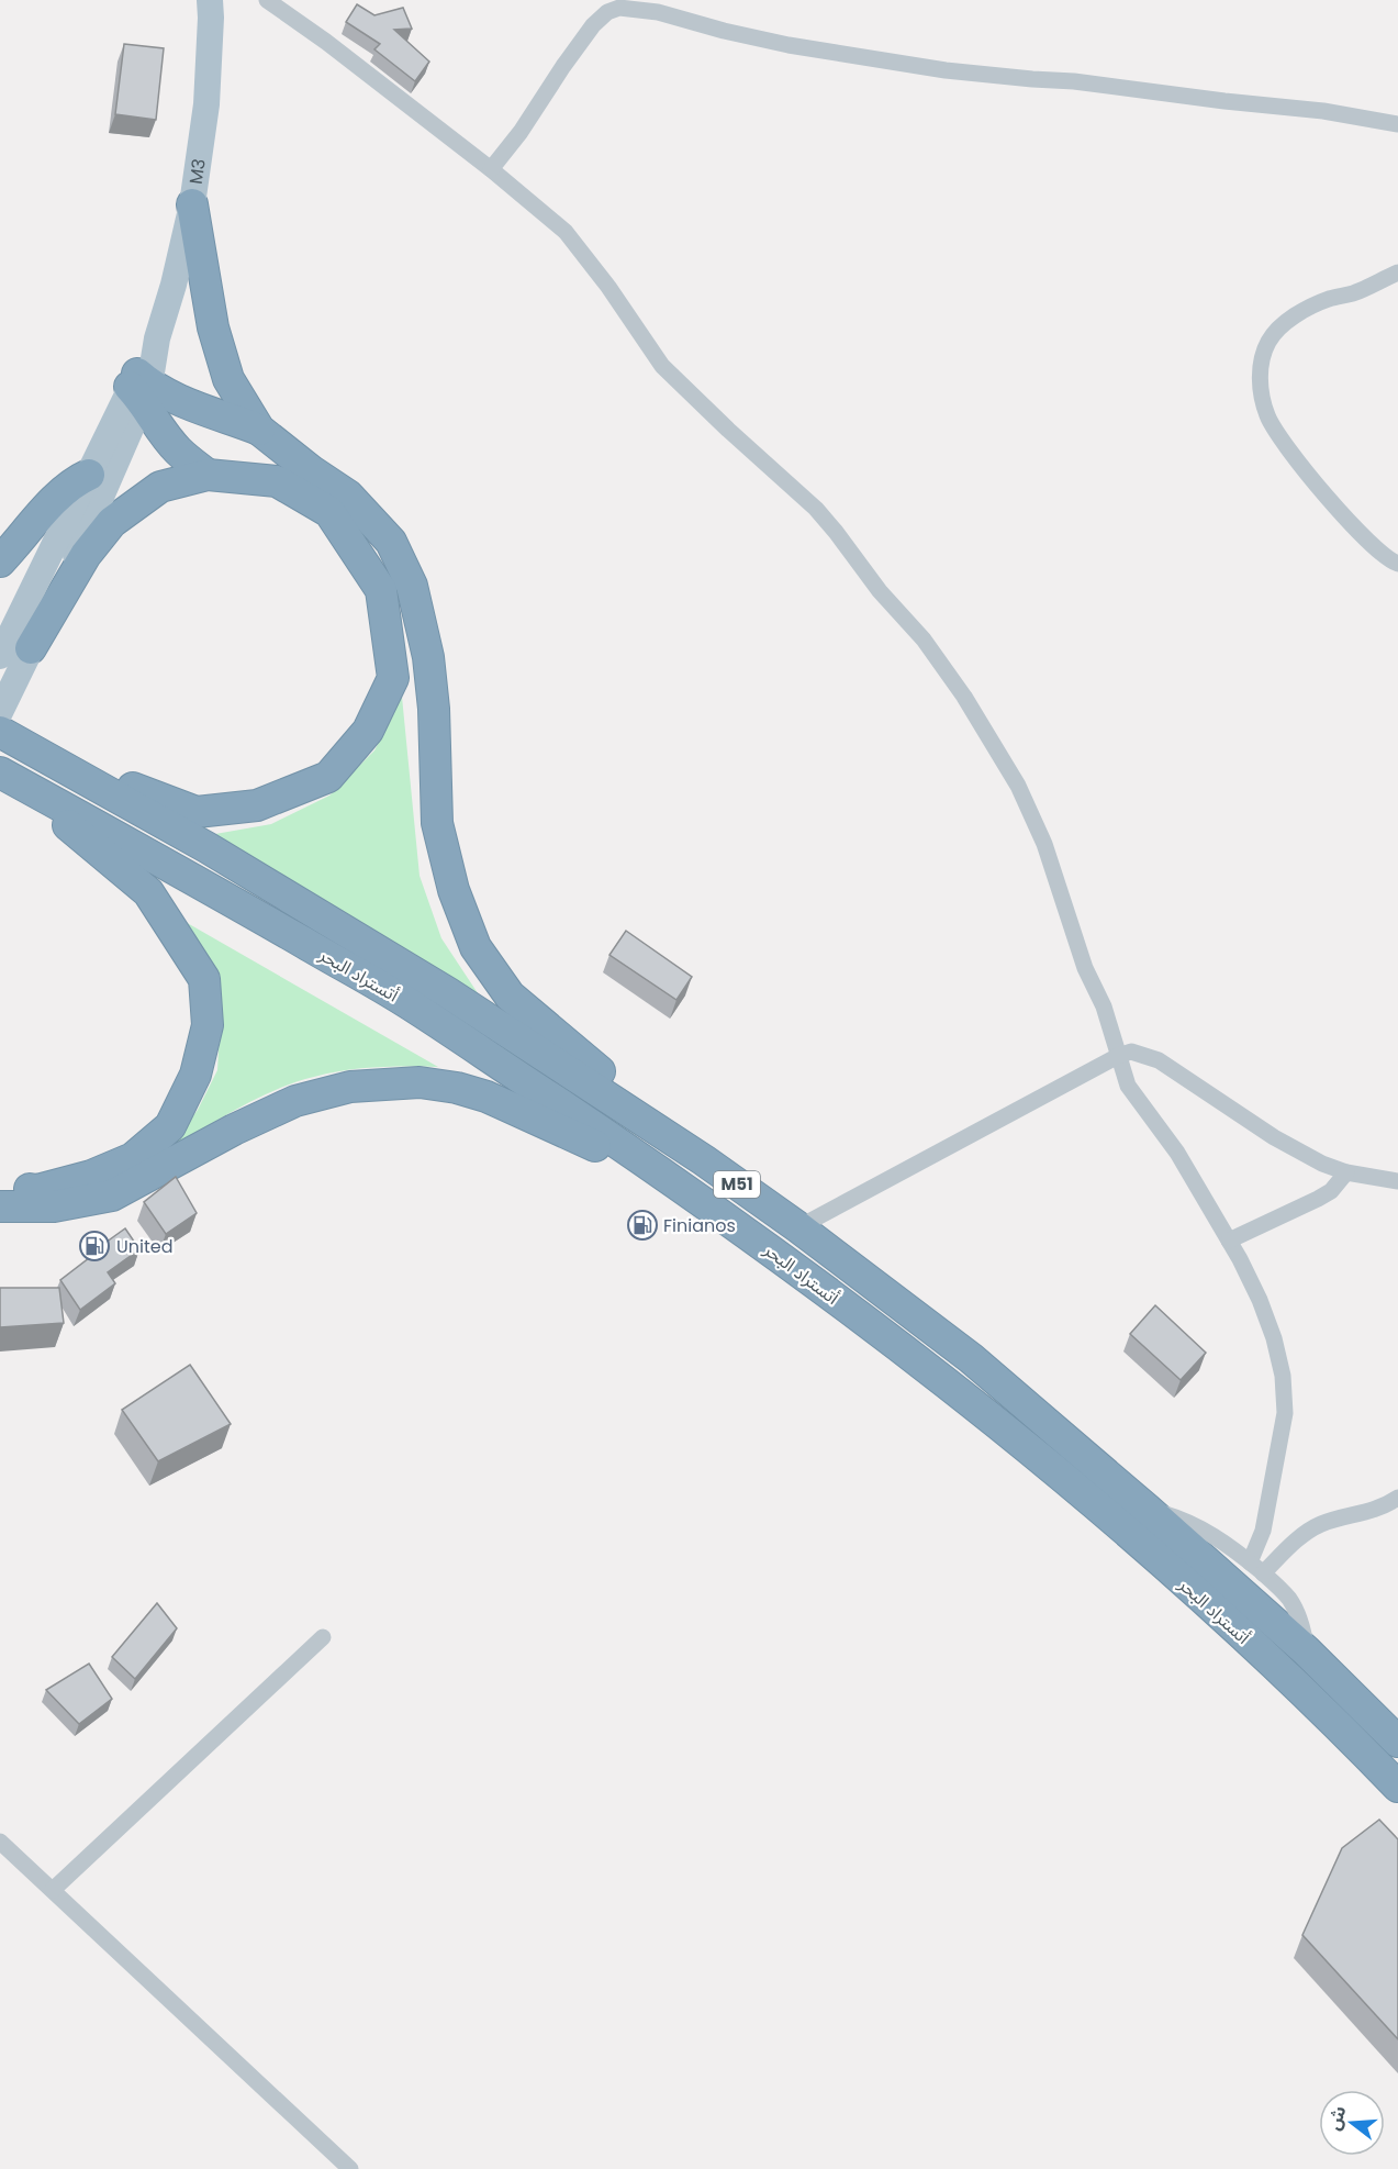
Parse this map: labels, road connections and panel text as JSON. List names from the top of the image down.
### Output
{
  "streets": {
    "highway": ["أتستراد البحر", "M51"],
    "main road": ["M3"]
  },
  "places": {
    "fuel station": ["Finianos", "United"]
  },
  "north": "left"
}
